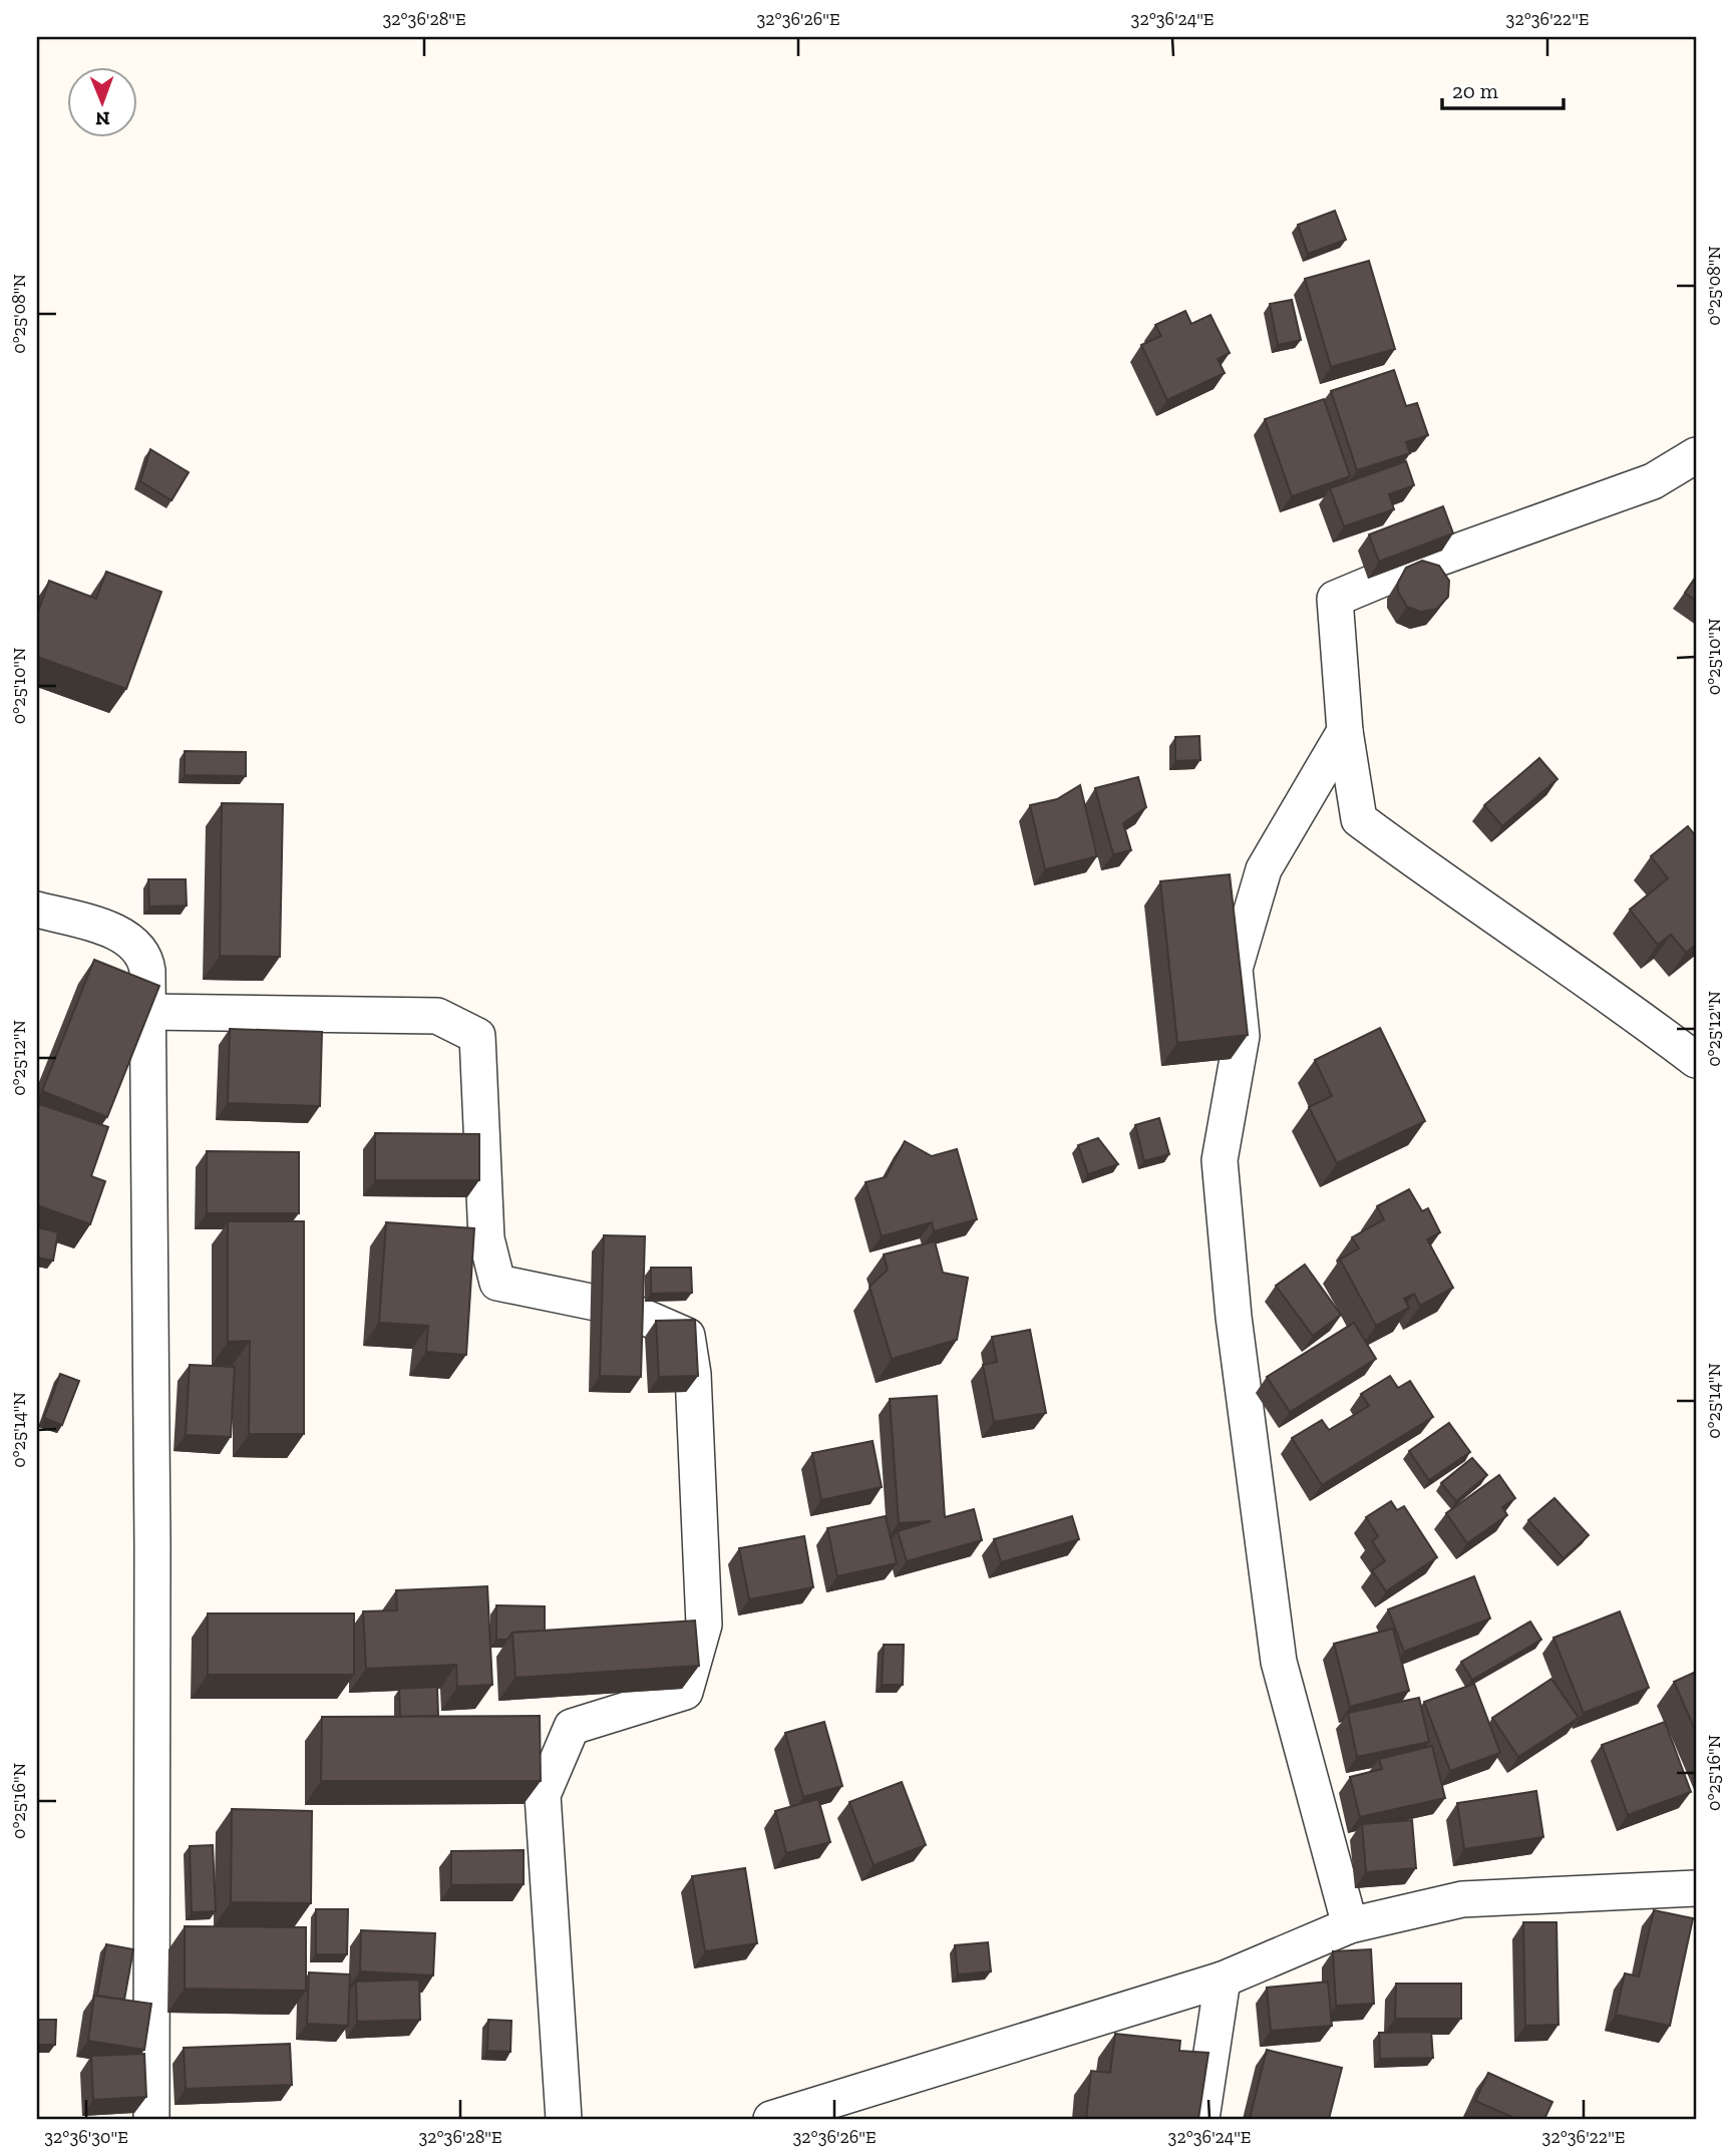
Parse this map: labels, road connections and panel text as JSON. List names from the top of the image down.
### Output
{
  "scale_bar": "20 m",
  "north": "bottom",
  "coordinates": [
    "32°36'28\"E",
    "32°36'26\"E",
    "32°36'24\"E",
    "32°36'22\"E",
    "0°25'08\"N",
    "0°25'10\"N",
    "0°25'12\"N",
    "0°25'14\"N",
    "0°25'16\"N",
    "32°36'30\"E"
  ]
}
